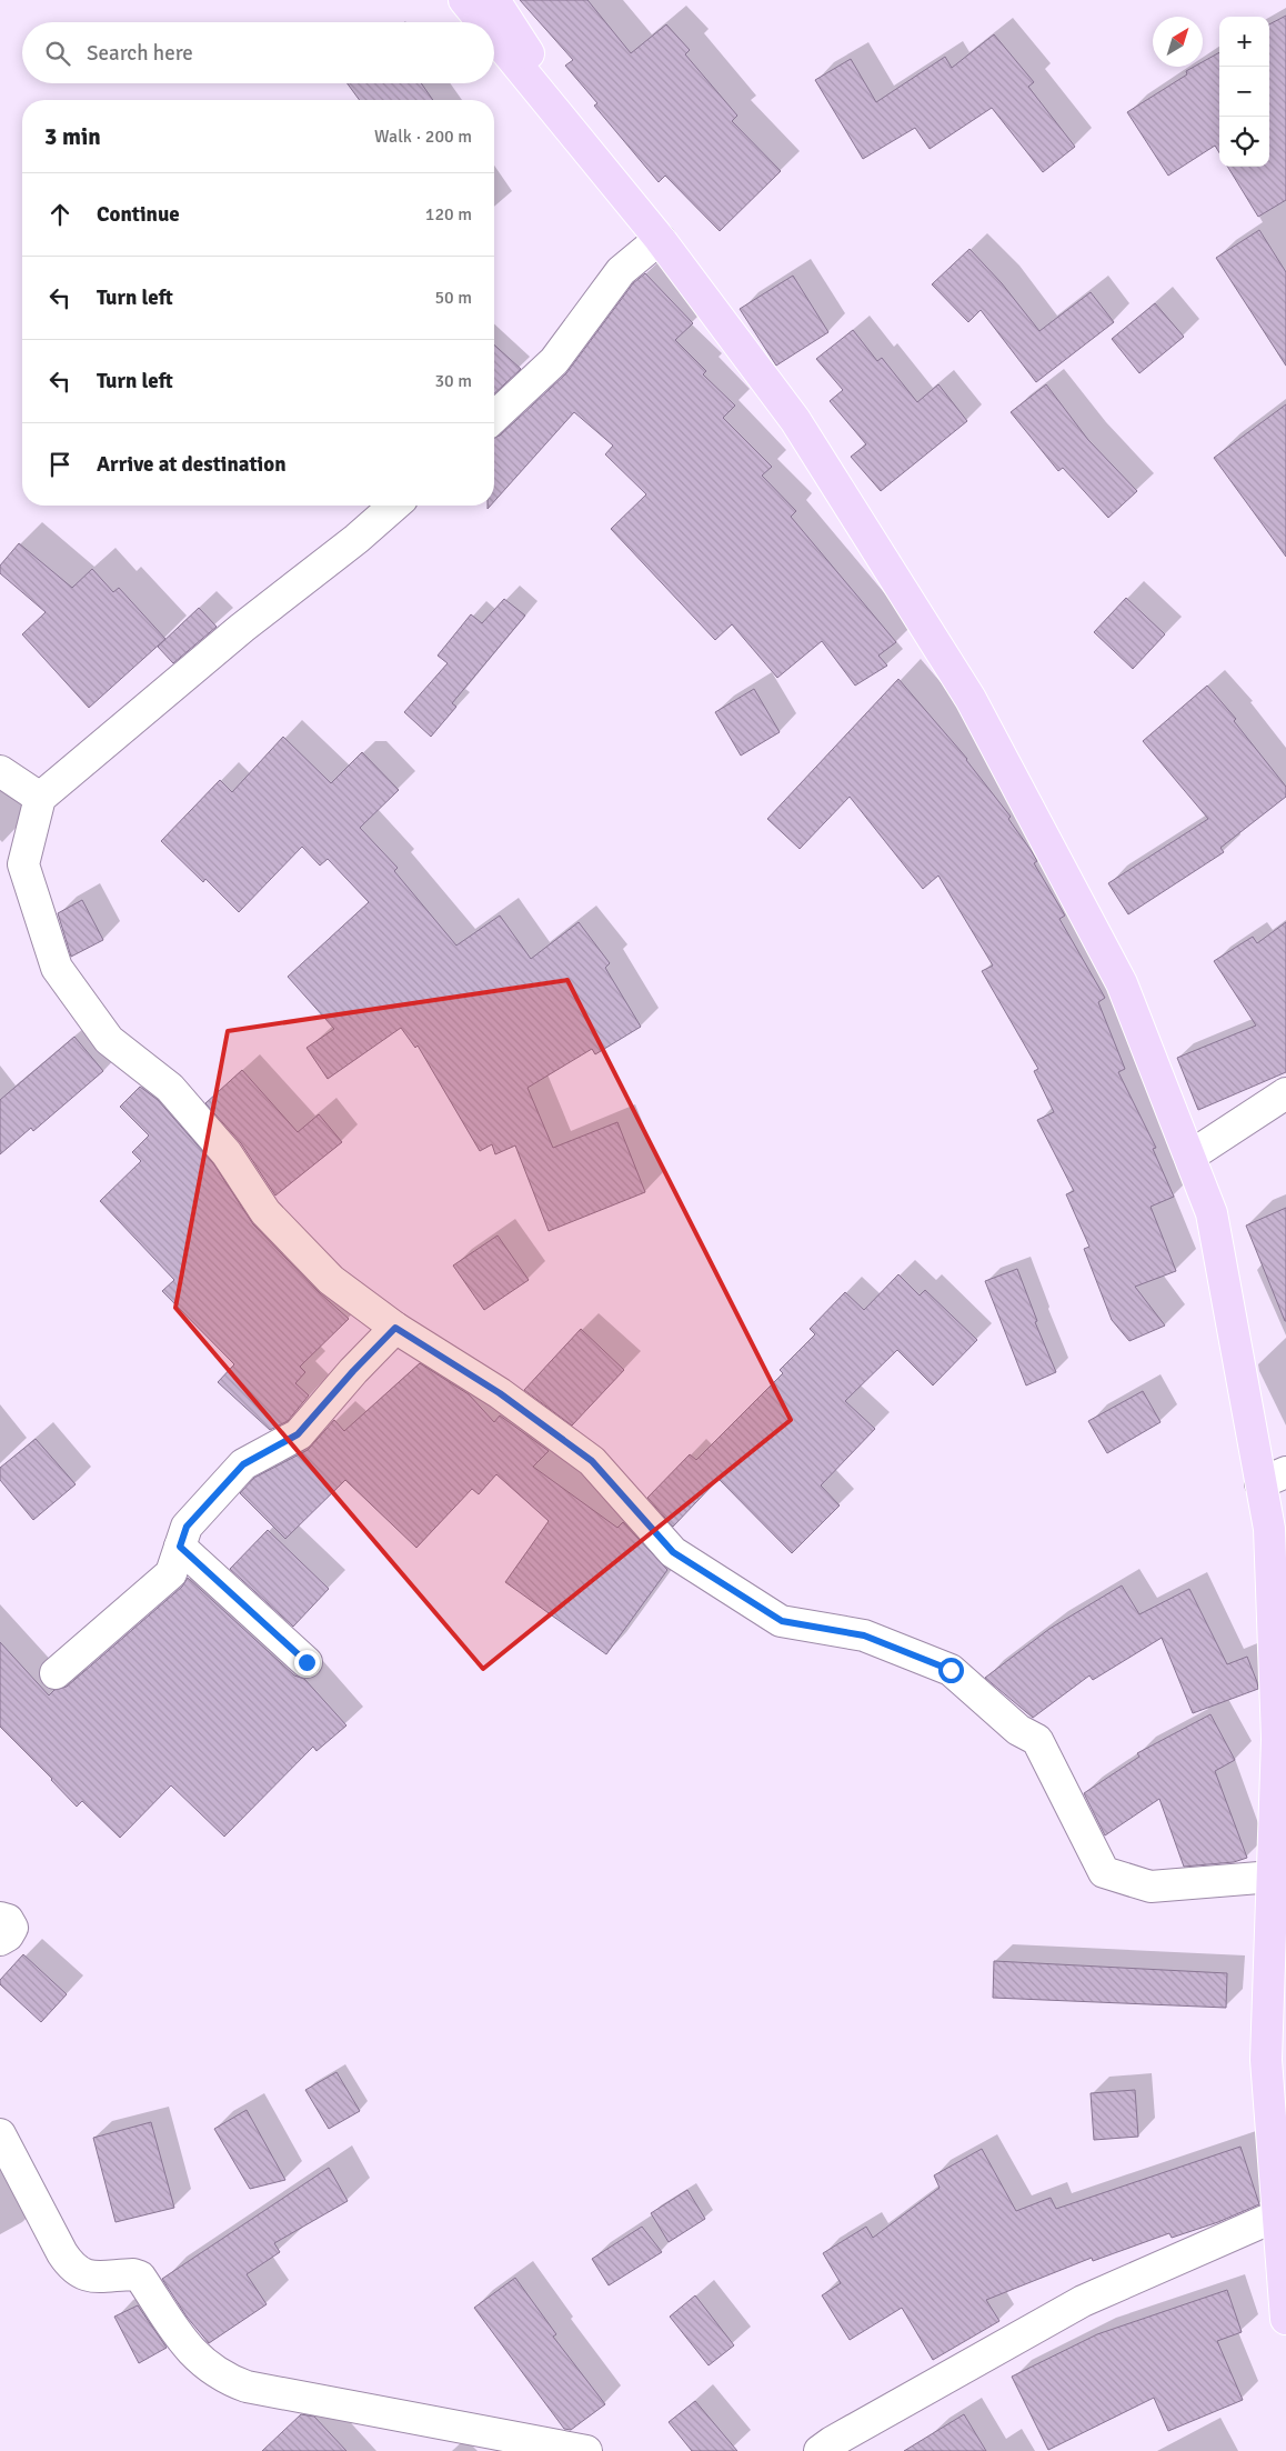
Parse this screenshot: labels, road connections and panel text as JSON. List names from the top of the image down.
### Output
{
  "north": "top right",
  "page": {
    "map_buttons": ["+", "−"],
    "search": "Search here",
    "heading": ["3 min", "Walk · 200 m"],
    "list": [
      ["Continue", "120 m"],
      ["Turn left", "50 m"],
      ["Turn left", "30 m"],
      "Arrive at destination"
    ]
  }
}
